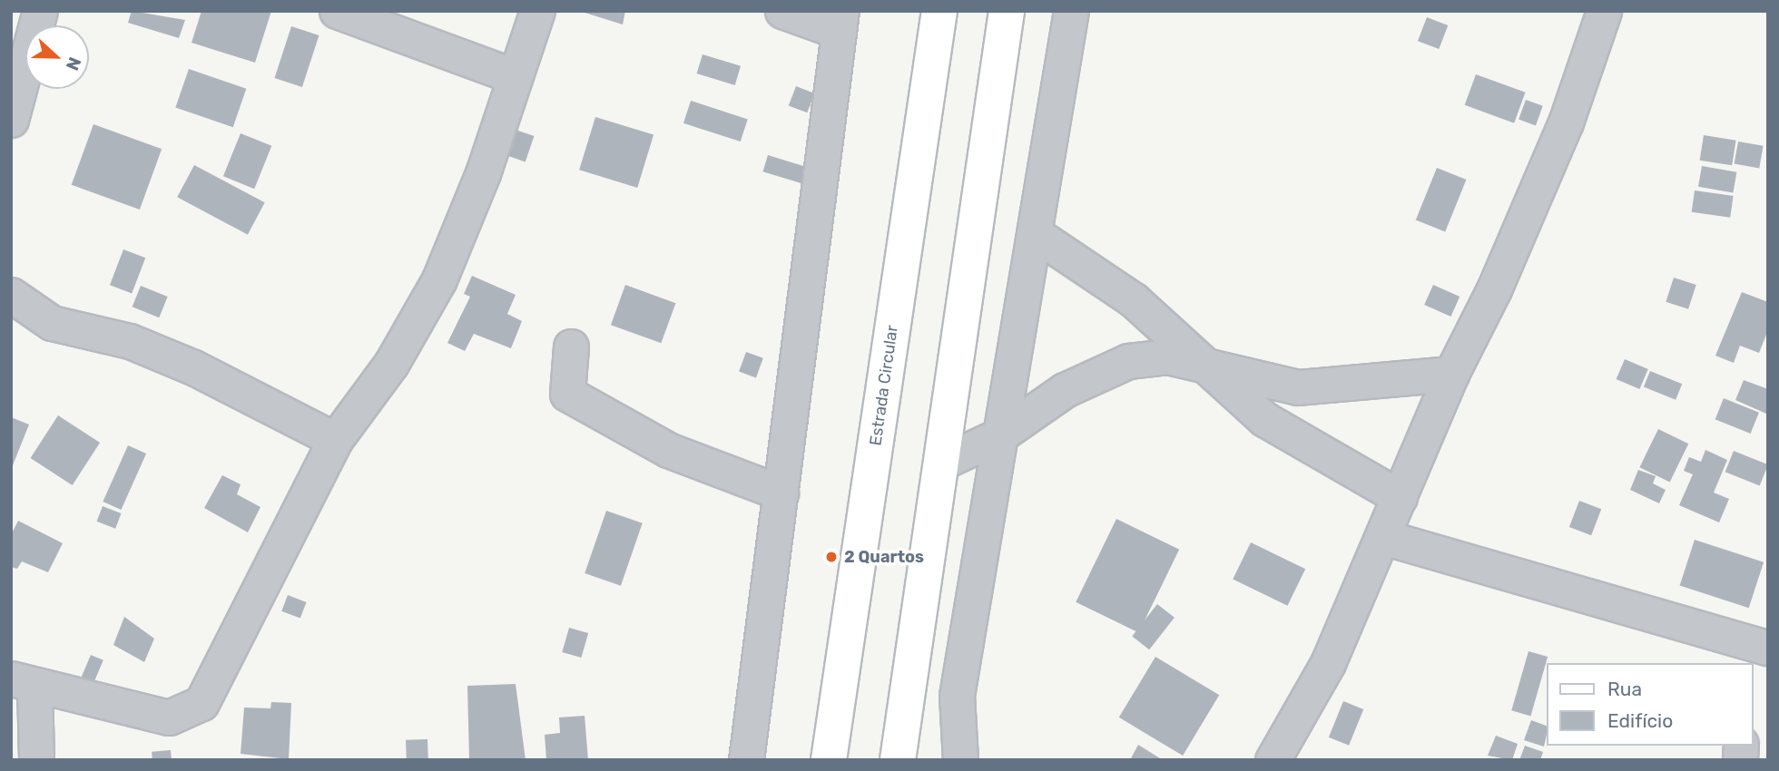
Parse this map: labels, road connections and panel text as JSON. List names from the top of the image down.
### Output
{
  "streets": {
    "main road": ["Estrada Circular"]
  },
  "places": ["2 Quartos"],
  "legend": ["Rua", "Edifício"],
  "north": "right"
}
